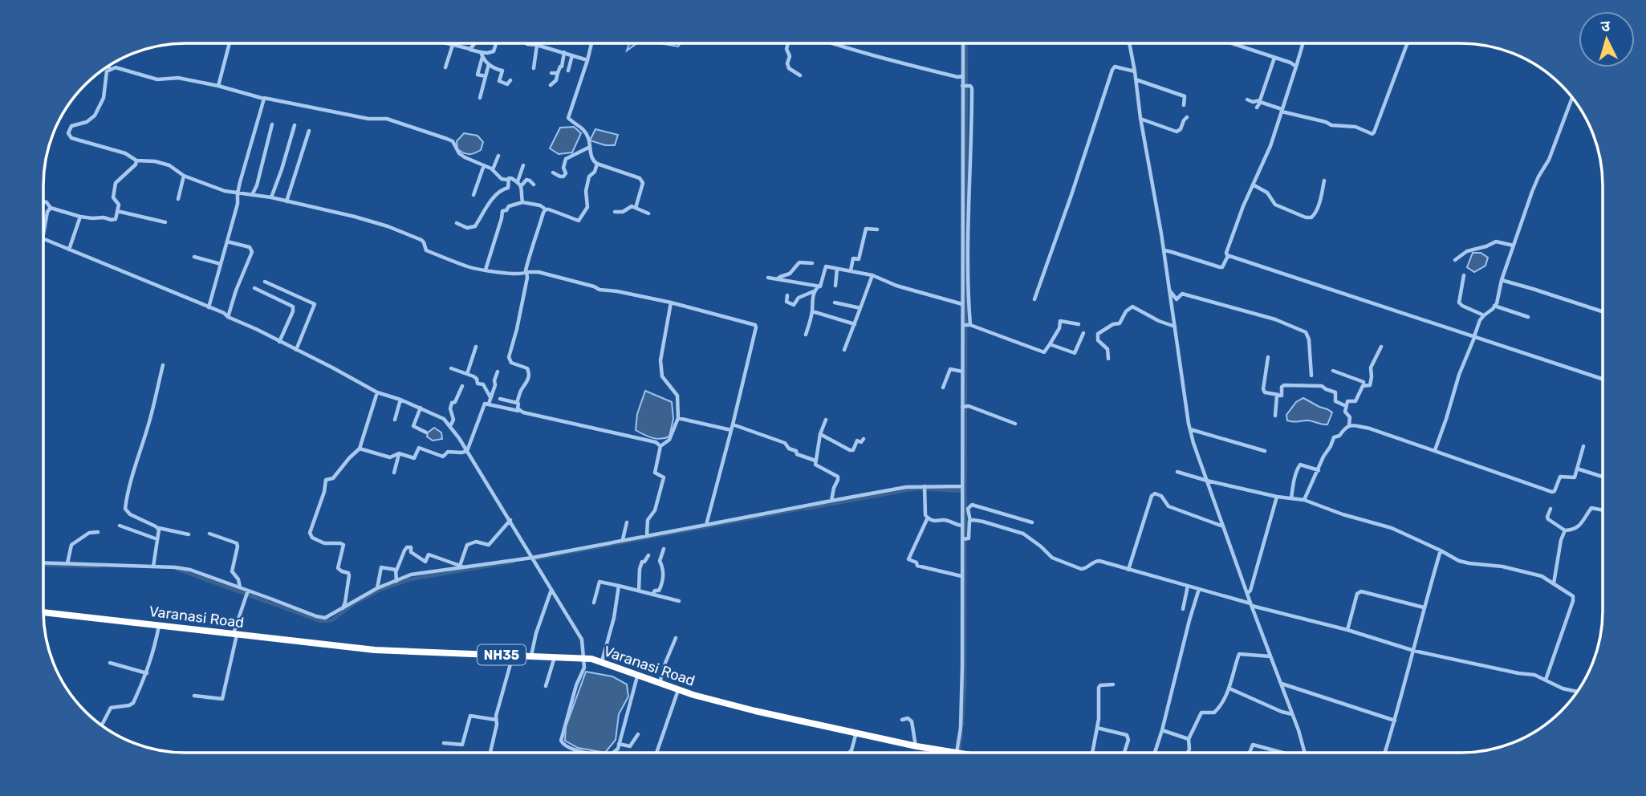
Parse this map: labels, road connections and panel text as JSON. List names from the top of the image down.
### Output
{
  "streets": {
    "highway": ["Varanasi Road", "NH35"]
  },
  "north": "top"
}
